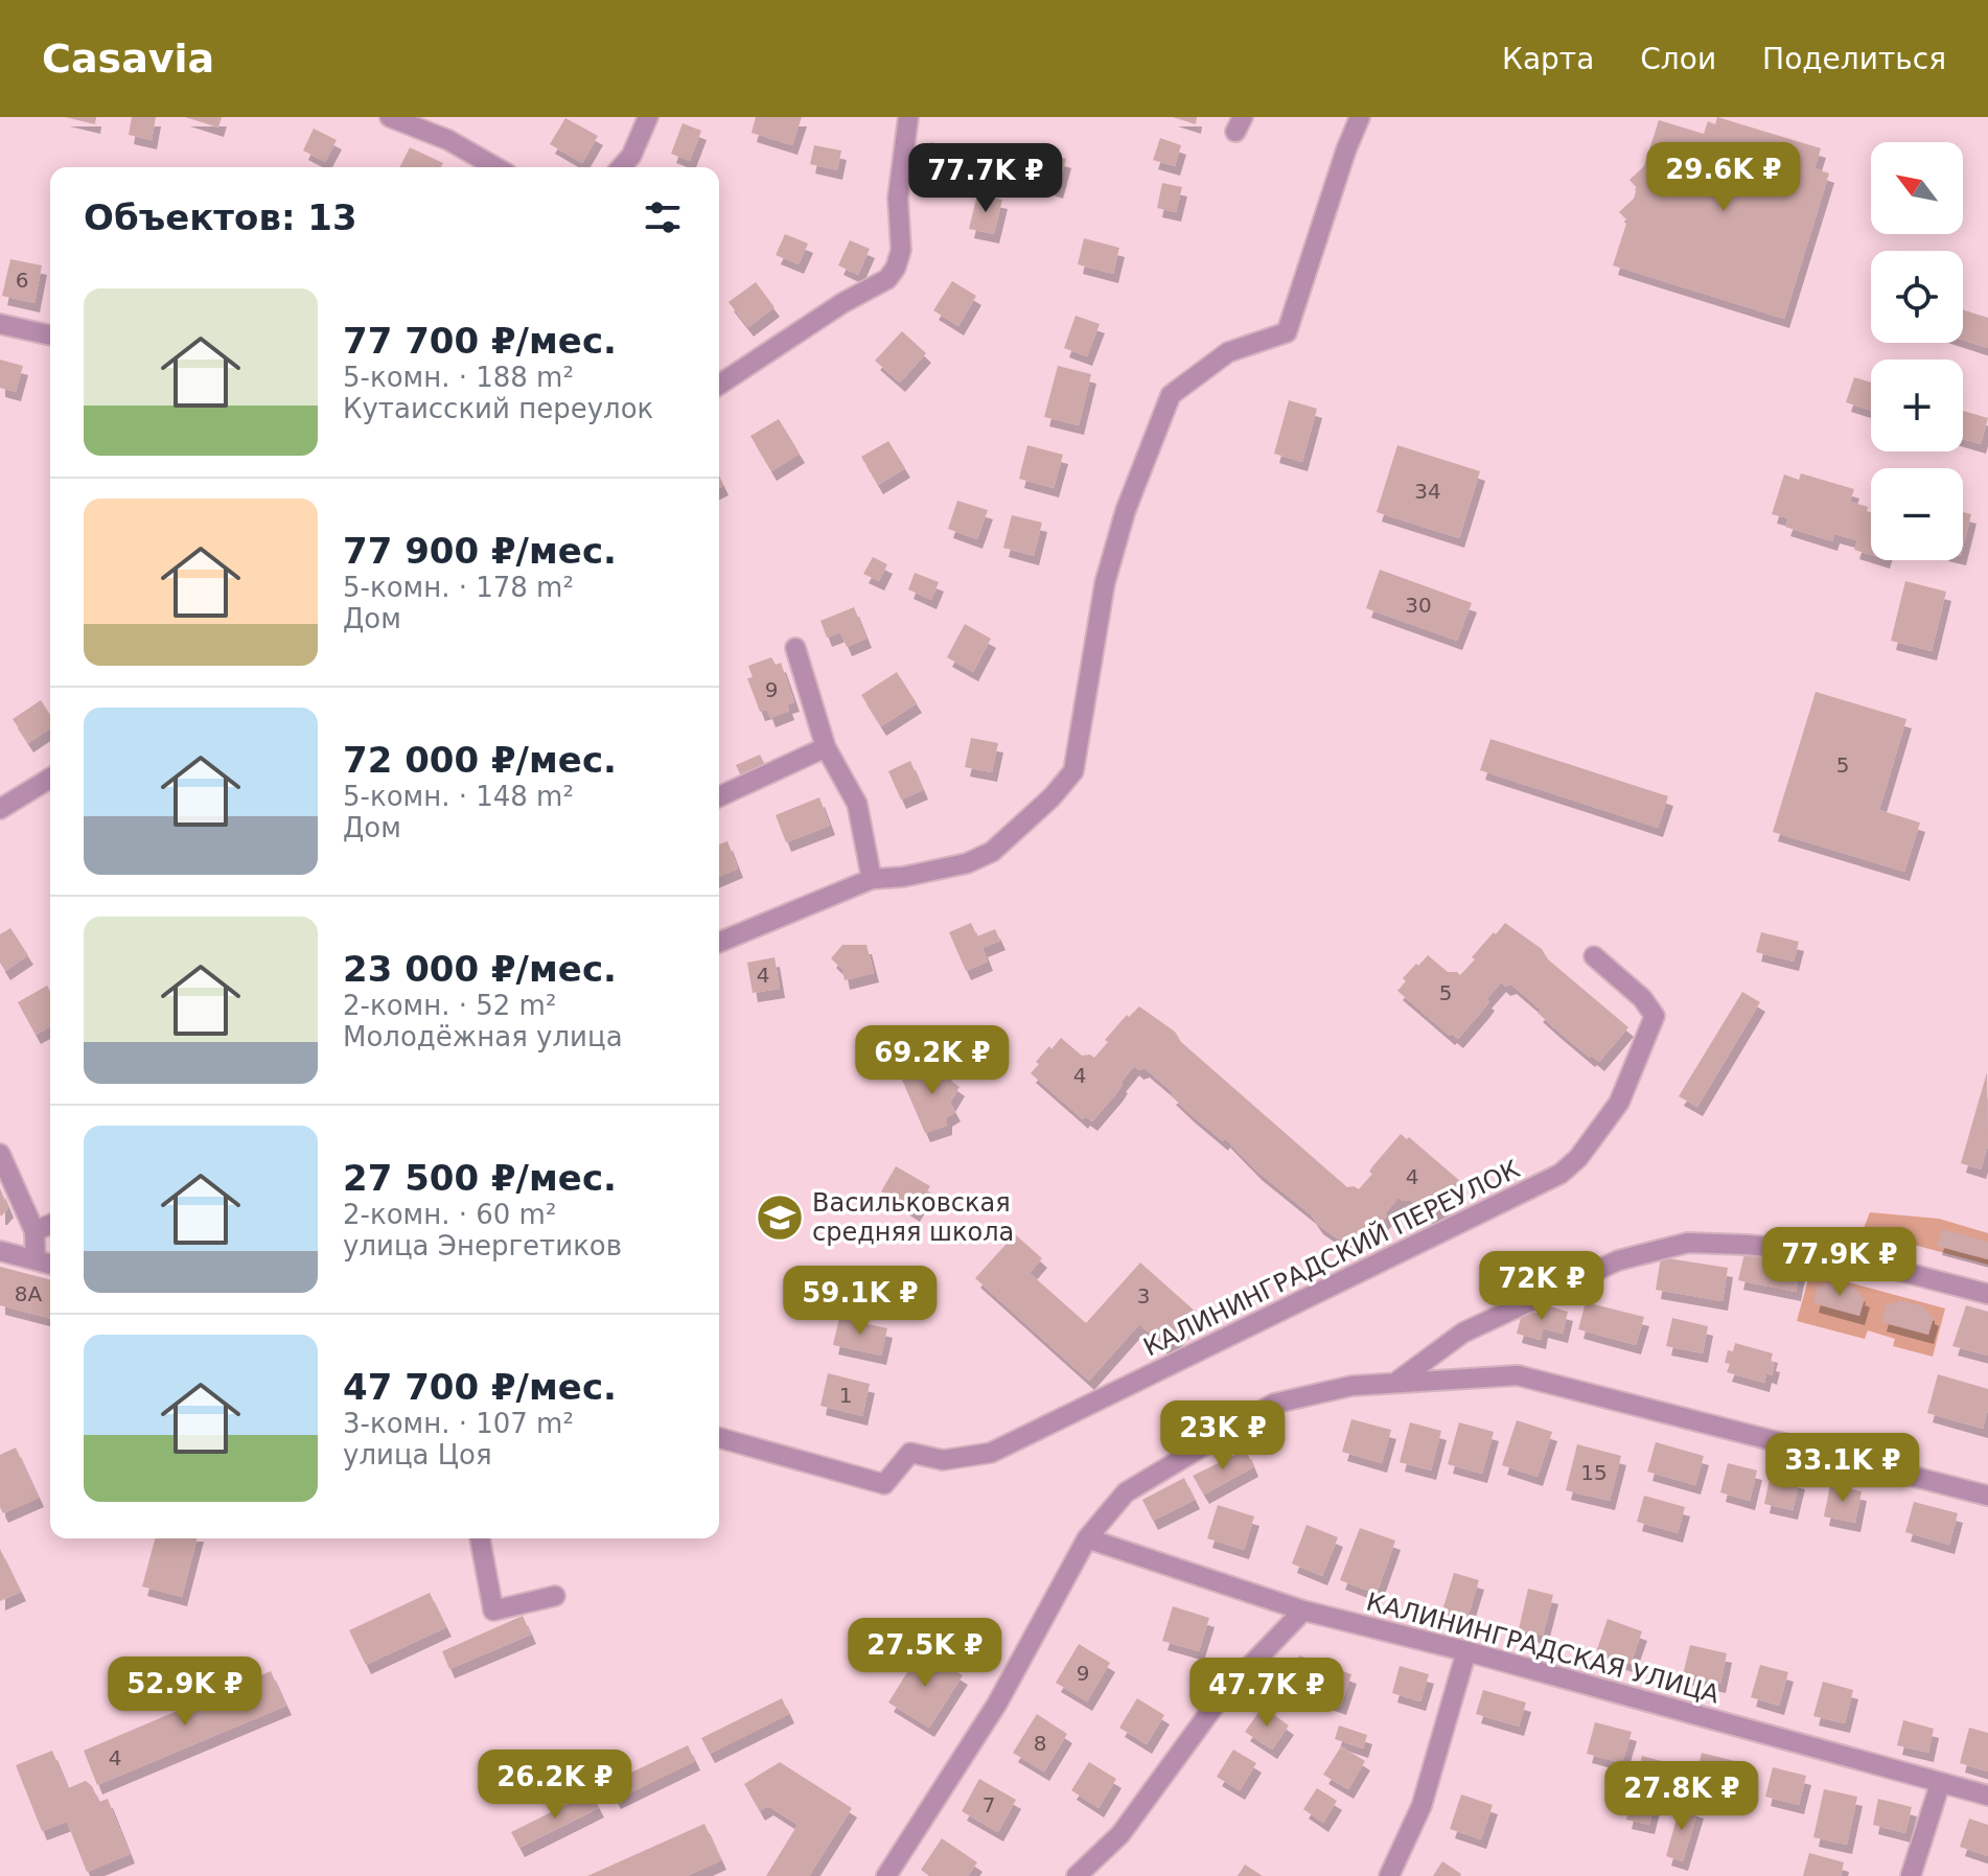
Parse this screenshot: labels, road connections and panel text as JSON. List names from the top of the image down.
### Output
{
  "streets": {
    "street": ["КАЛИНИНГРАДСКИЙ ПЕРЕУЛОК", "КАЛИНИНГРАДСКАЯ УЛИЦА"]
  },
  "places": {
    "school or university": ["Васильковская средняя школа"]
  },
  "house_numbers": [
    "6",
    "34",
    "30",
    "9",
    "5",
    "4",
    "5",
    "4",
    "4",
    "8А",
    "3",
    "1",
    "15",
    "9",
    "8",
    "4",
    "7"
  ],
  "north": "top left",
  "page": {
    "header": "Casavia",
    "nav": ["Карта", "Слои", "Поделиться"],
    "map_buttons": ["+", "−"],
    "price": [
      "29.6K ₽",
      "77.7K ₽",
      "69.2K ₽",
      "77.9K ₽",
      "72K ₽",
      "59.1K ₽",
      "23K ₽",
      "33.1K ₽",
      "27.5K ₽",
      "52.9K ₽",
      "47.7K ₽",
      "26.2K ₽",
      "27.8K ₽"
    ],
    "heading": "Объектов: 13",
    "list": [
      {
        "name": "77 700 ₽/мес.",
        "note": "5-комн. · 188 m² · Кутаисский переулок"
      },
      {
        "name": "77 900 ₽/мес.",
        "note": "5-комн. · 178 m² · Дом"
      },
      {
        "name": "72 000 ₽/мес.",
        "note": "5-комн. · 148 m² · Дом"
      },
      {
        "name": "23 000 ₽/мес.",
        "note": "2-комн. · 52 m² · Молодёжная улица"
      },
      {
        "name": "27 500 ₽/мес.",
        "note": "2-комн. · 60 m² · улица Энергетиков"
      },
      {
        "name": "47 700 ₽/мес.",
        "note": "3-комн. · 107 m² · улица Цоя"
      }
    ]
  }
}
